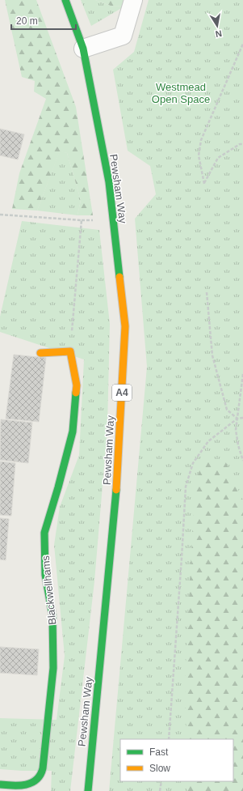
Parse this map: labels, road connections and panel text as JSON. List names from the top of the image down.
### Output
{
  "streets": {
    "main road": ["Pewsham Way", "A4", "Blackwellhams"]
  },
  "parks": ["Westmead Open Space"],
  "legend": ["Fast", "Slow"],
  "scale_bar": "20 m",
  "north": "bottom"
}
